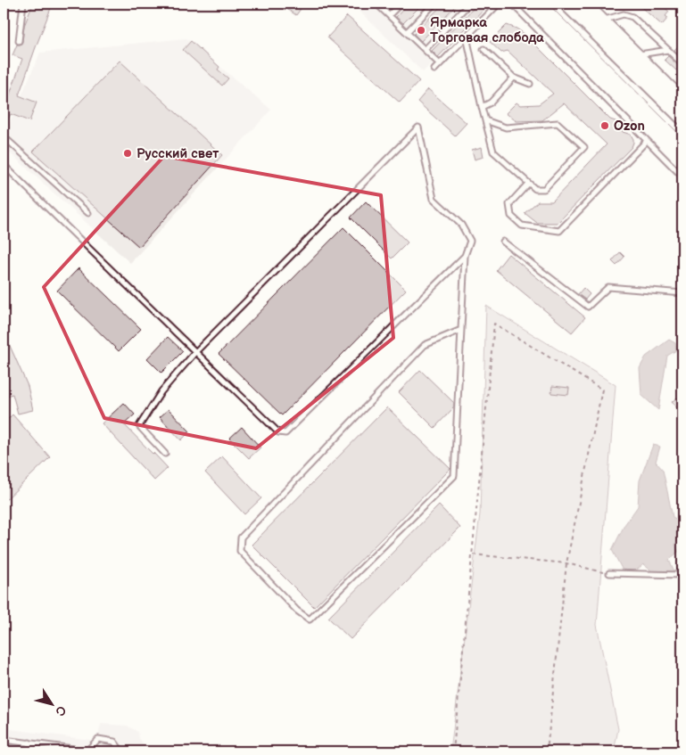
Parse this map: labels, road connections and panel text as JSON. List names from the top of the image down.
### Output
{
  "places": ["Ярмарка Торговая слобода", "Ozon", "Русский свет"],
  "north": "bottom right"
}
